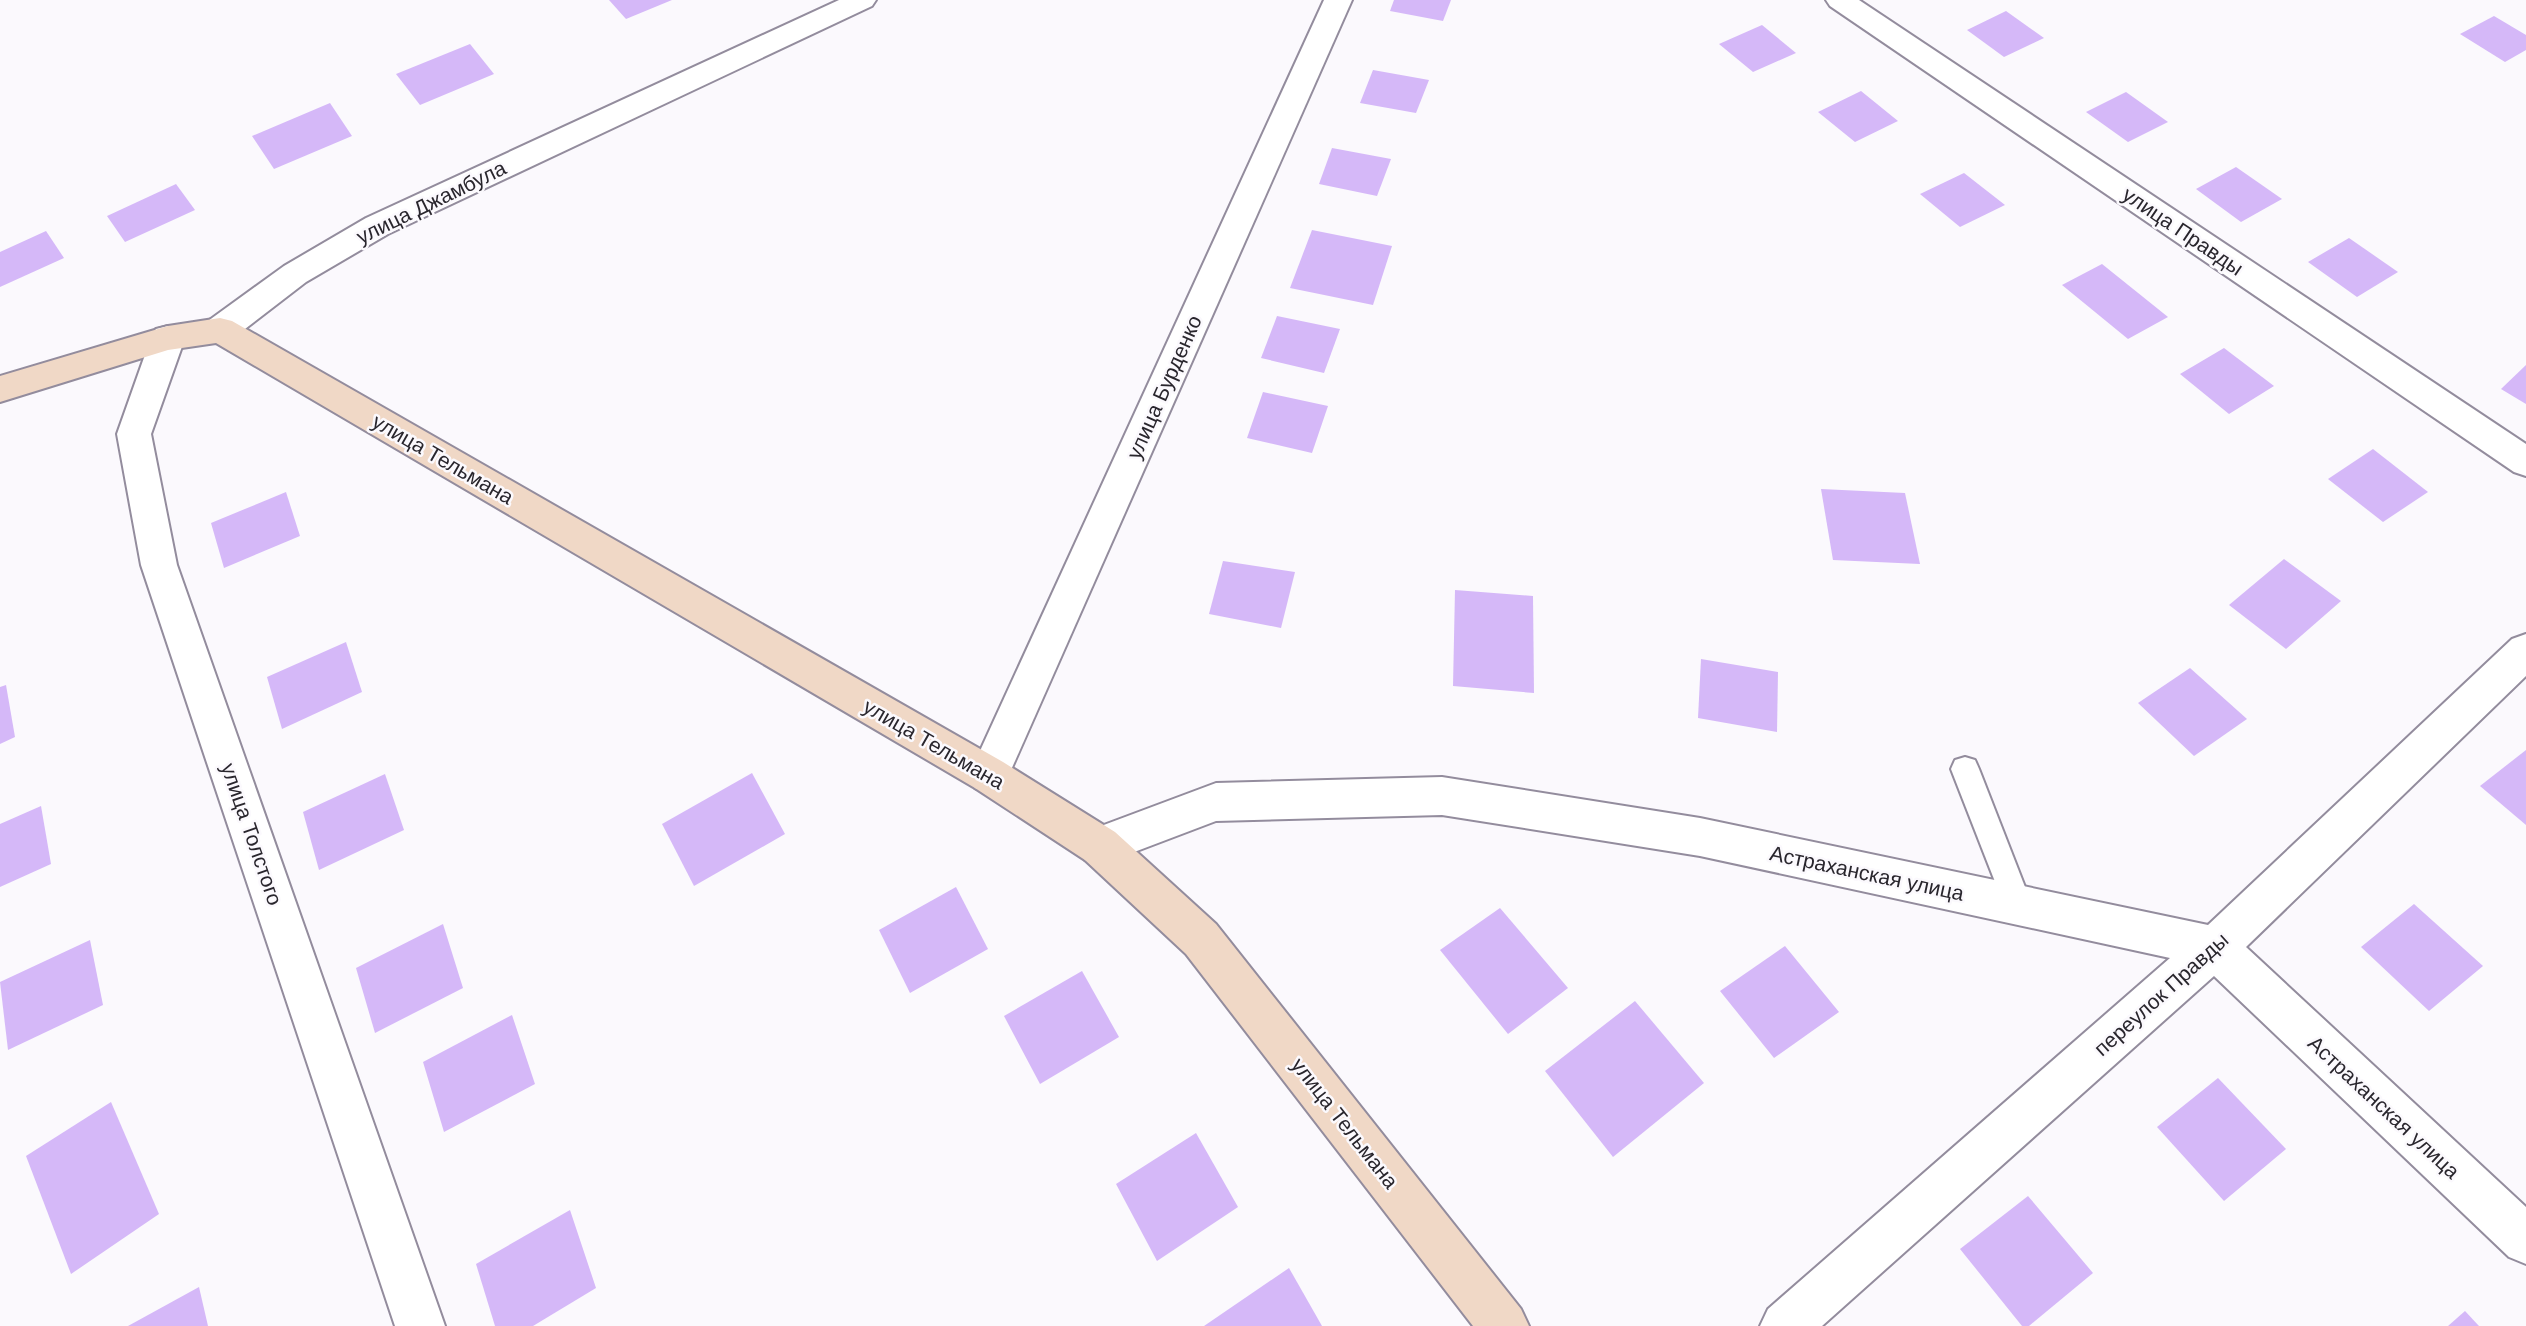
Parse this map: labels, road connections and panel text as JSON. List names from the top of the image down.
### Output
{
  "streets": {
    "main road": ["улица Джамбула", "улица Тельмана"],
    "street": [
      "улица Правды",
      "улица Бурденко",
      "улица Толстого",
      "Астраханская улица",
      "переулок Правды"
    ]
  },
  "crossings": [
    ["улица Джамбула", "улица Тельмана"],
    ["улица Джамбула", "улица Толстого"],
    ["улица Бурденко", "улица Тельмана"],
    ["улица Тельмана", "Астраханская улица"],
    ["Астраханская улица", "переулок Правды"]
  ]
}
